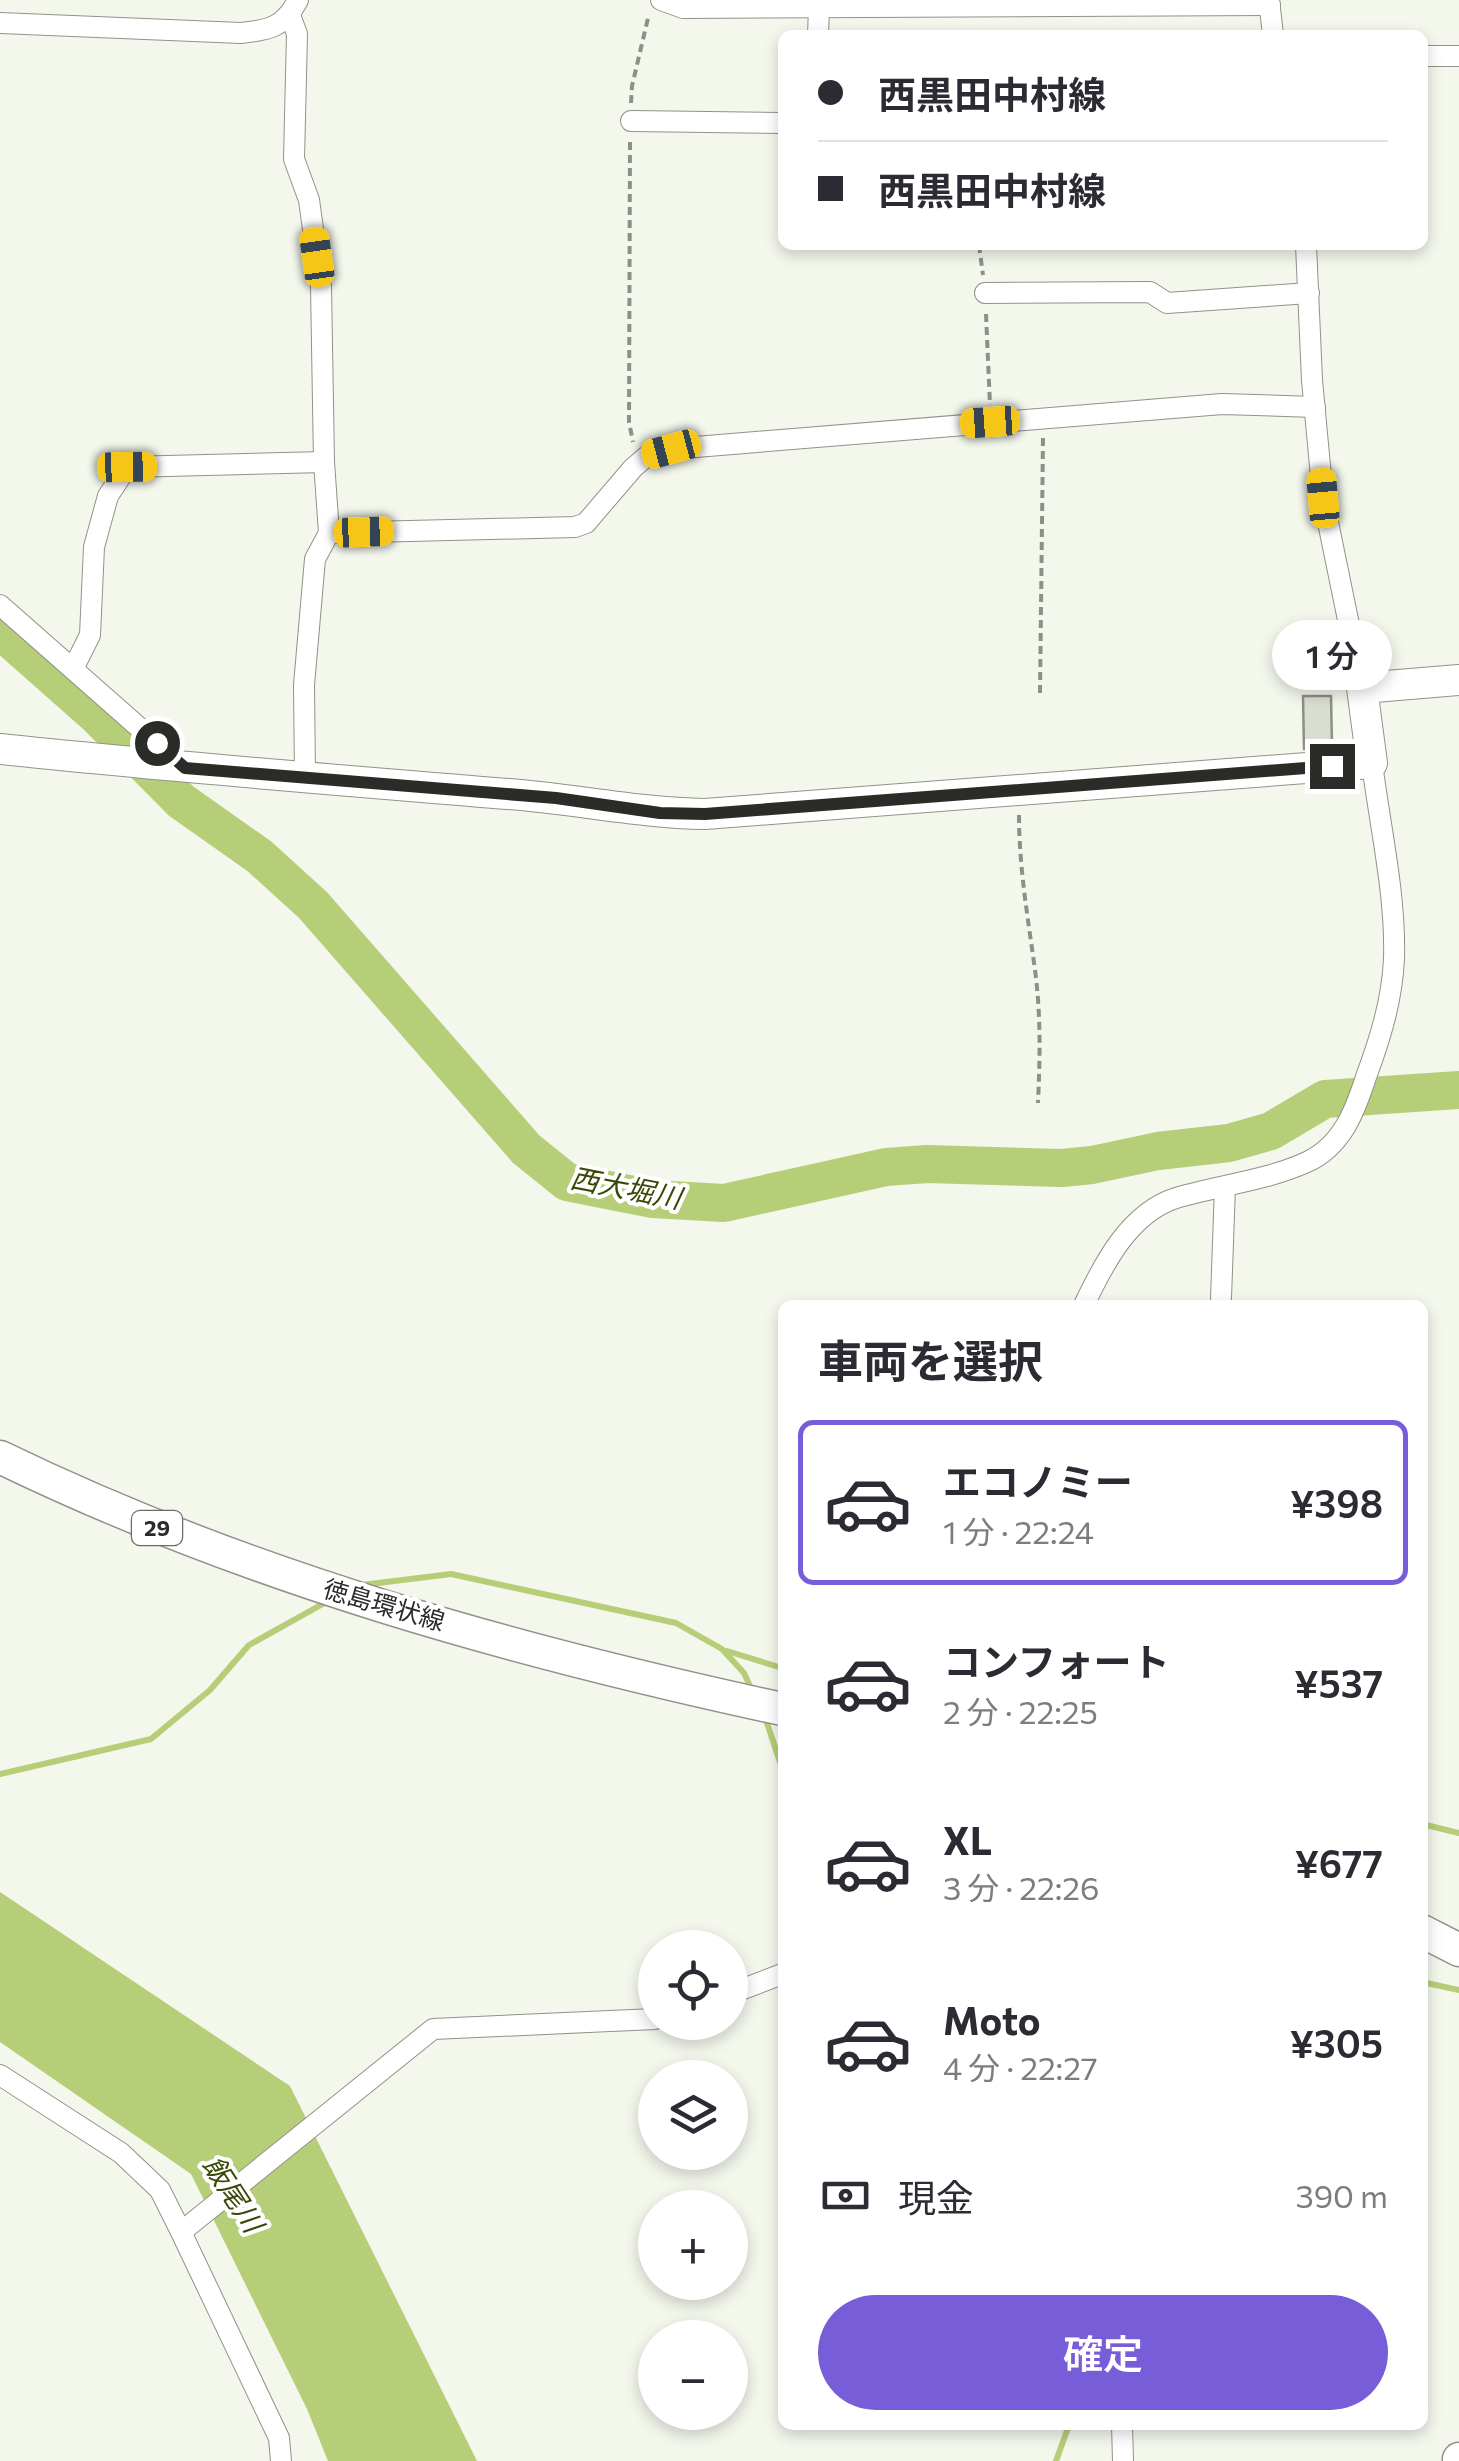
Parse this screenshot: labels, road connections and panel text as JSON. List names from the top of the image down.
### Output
{
  "streets": {
    "main road": ["29", "徳島環状線"]
  },
  "water": ["西大堀川", "飯尾川"],
  "page": {
    "banner": ["西黒田中村線", "西黒田中村線"],
    "bubble": "1 分",
    "heading": "車両を選択",
    "list": [
      {
        "name": "エコノミー",
        "note": "1 分 · 22:24",
        "value": "¥398"
      },
      {
        "name": "コンフォート",
        "note": "2 分 · 22:25",
        "value": "¥537"
      },
      {
        "name": "XL",
        "note": "3 分 · 22:26",
        "value": "¥677"
      },
      {
        "name": "Moto",
        "note": "4 分 · 22:27",
        "value": "¥305"
      }
    ],
    "map_buttons": ["+", "−"],
    "pay": ["現金", "390 m"],
    "buttons": "確定"
  }
}
